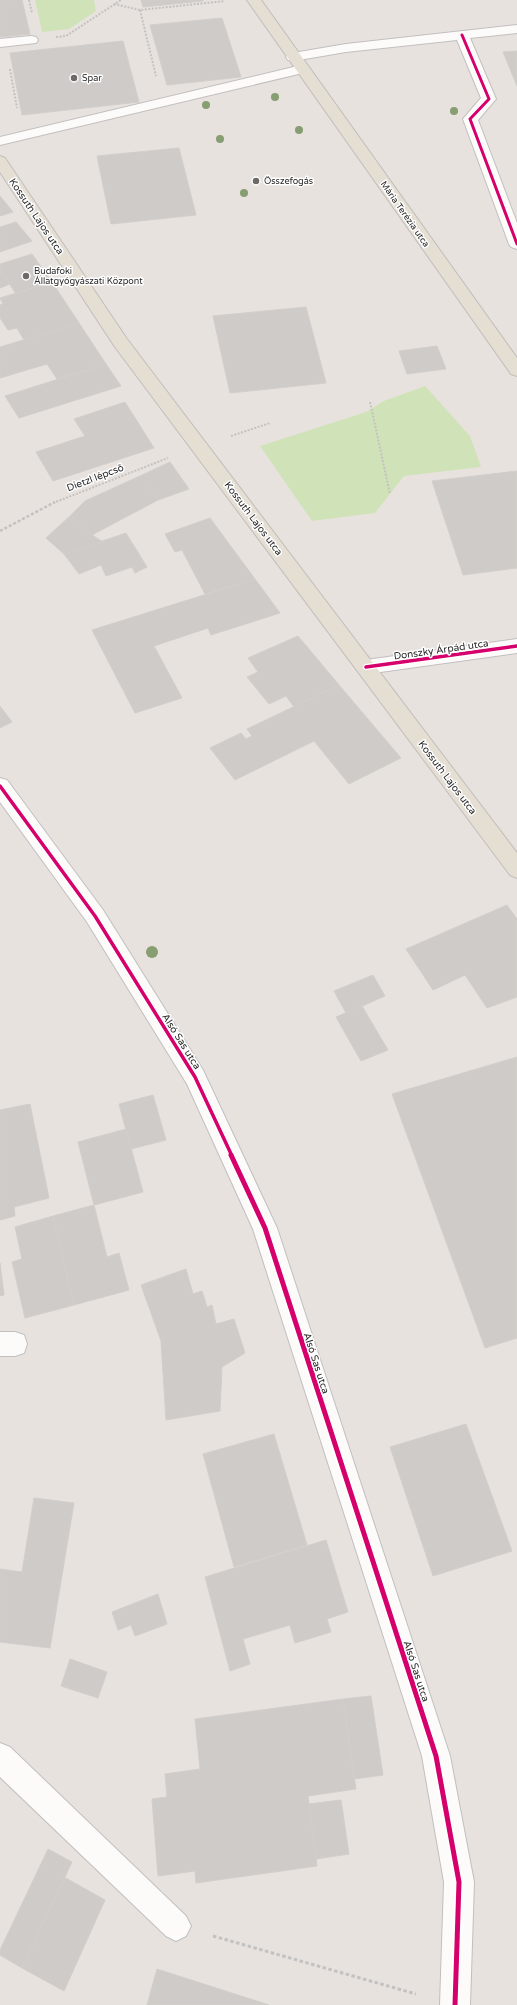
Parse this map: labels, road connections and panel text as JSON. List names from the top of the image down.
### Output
{
  "streets": {
    "main road": ["Mária Terézia utca", "Kossuth Lajos utca"],
    "street": ["Donszky Árpád utca", "Alsó Sas utca"],
    "path": ["Dietzl lépcső"]
  },
  "crossings": [
    ["Kossuth Lajos utca", "Dietzl lépcső"],
    ["Kossuth Lajos utca", "Donszky Árpád utca"]
  ],
  "places": ["Spar", "Összefogás", "Budafoki Állatgyógyászati Központ"]
}
